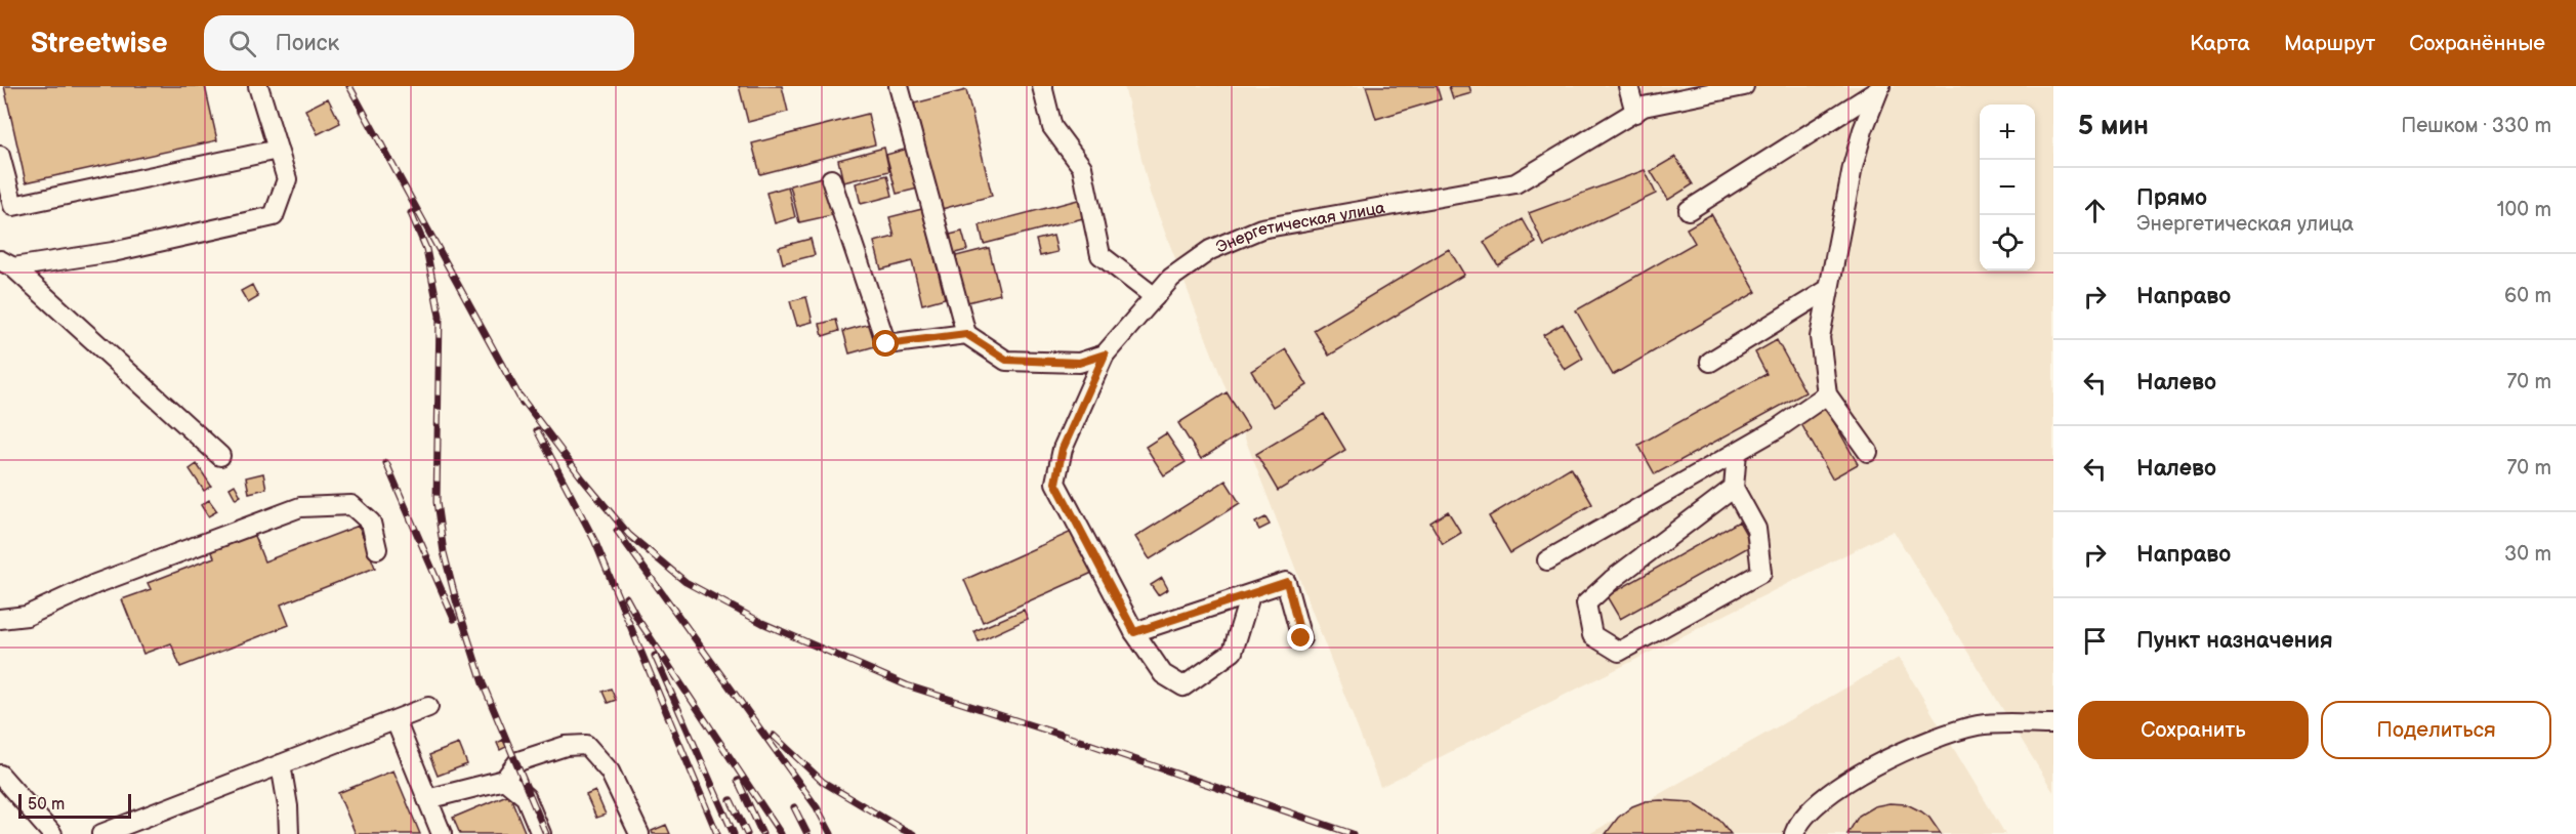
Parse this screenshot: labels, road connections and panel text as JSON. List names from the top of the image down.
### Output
{
  "streets": {
    "street": ["Энергетическая улица"]
  },
  "scale_bar": "50 m",
  "page": {
    "header": "Streetwise",
    "search": "Поиск",
    "nav": ["Карта", "Маршрут", "Сохранённые"],
    "heading": ["5 мин", "Пешком · 330 m"],
    "map_buttons": ["+", "−"],
    "list": [
      ["Прямо", "Энергетическая улица", "100 m"],
      ["Направо", "60 m"],
      ["Налево", "70 m"],
      ["Налево", "70 m"],
      ["Направо", "30 m"],
      "Пункт назначения"
    ],
    "buttons": ["Сохранить", "Поделиться"],
    "scale": "50 m"
  }
}
